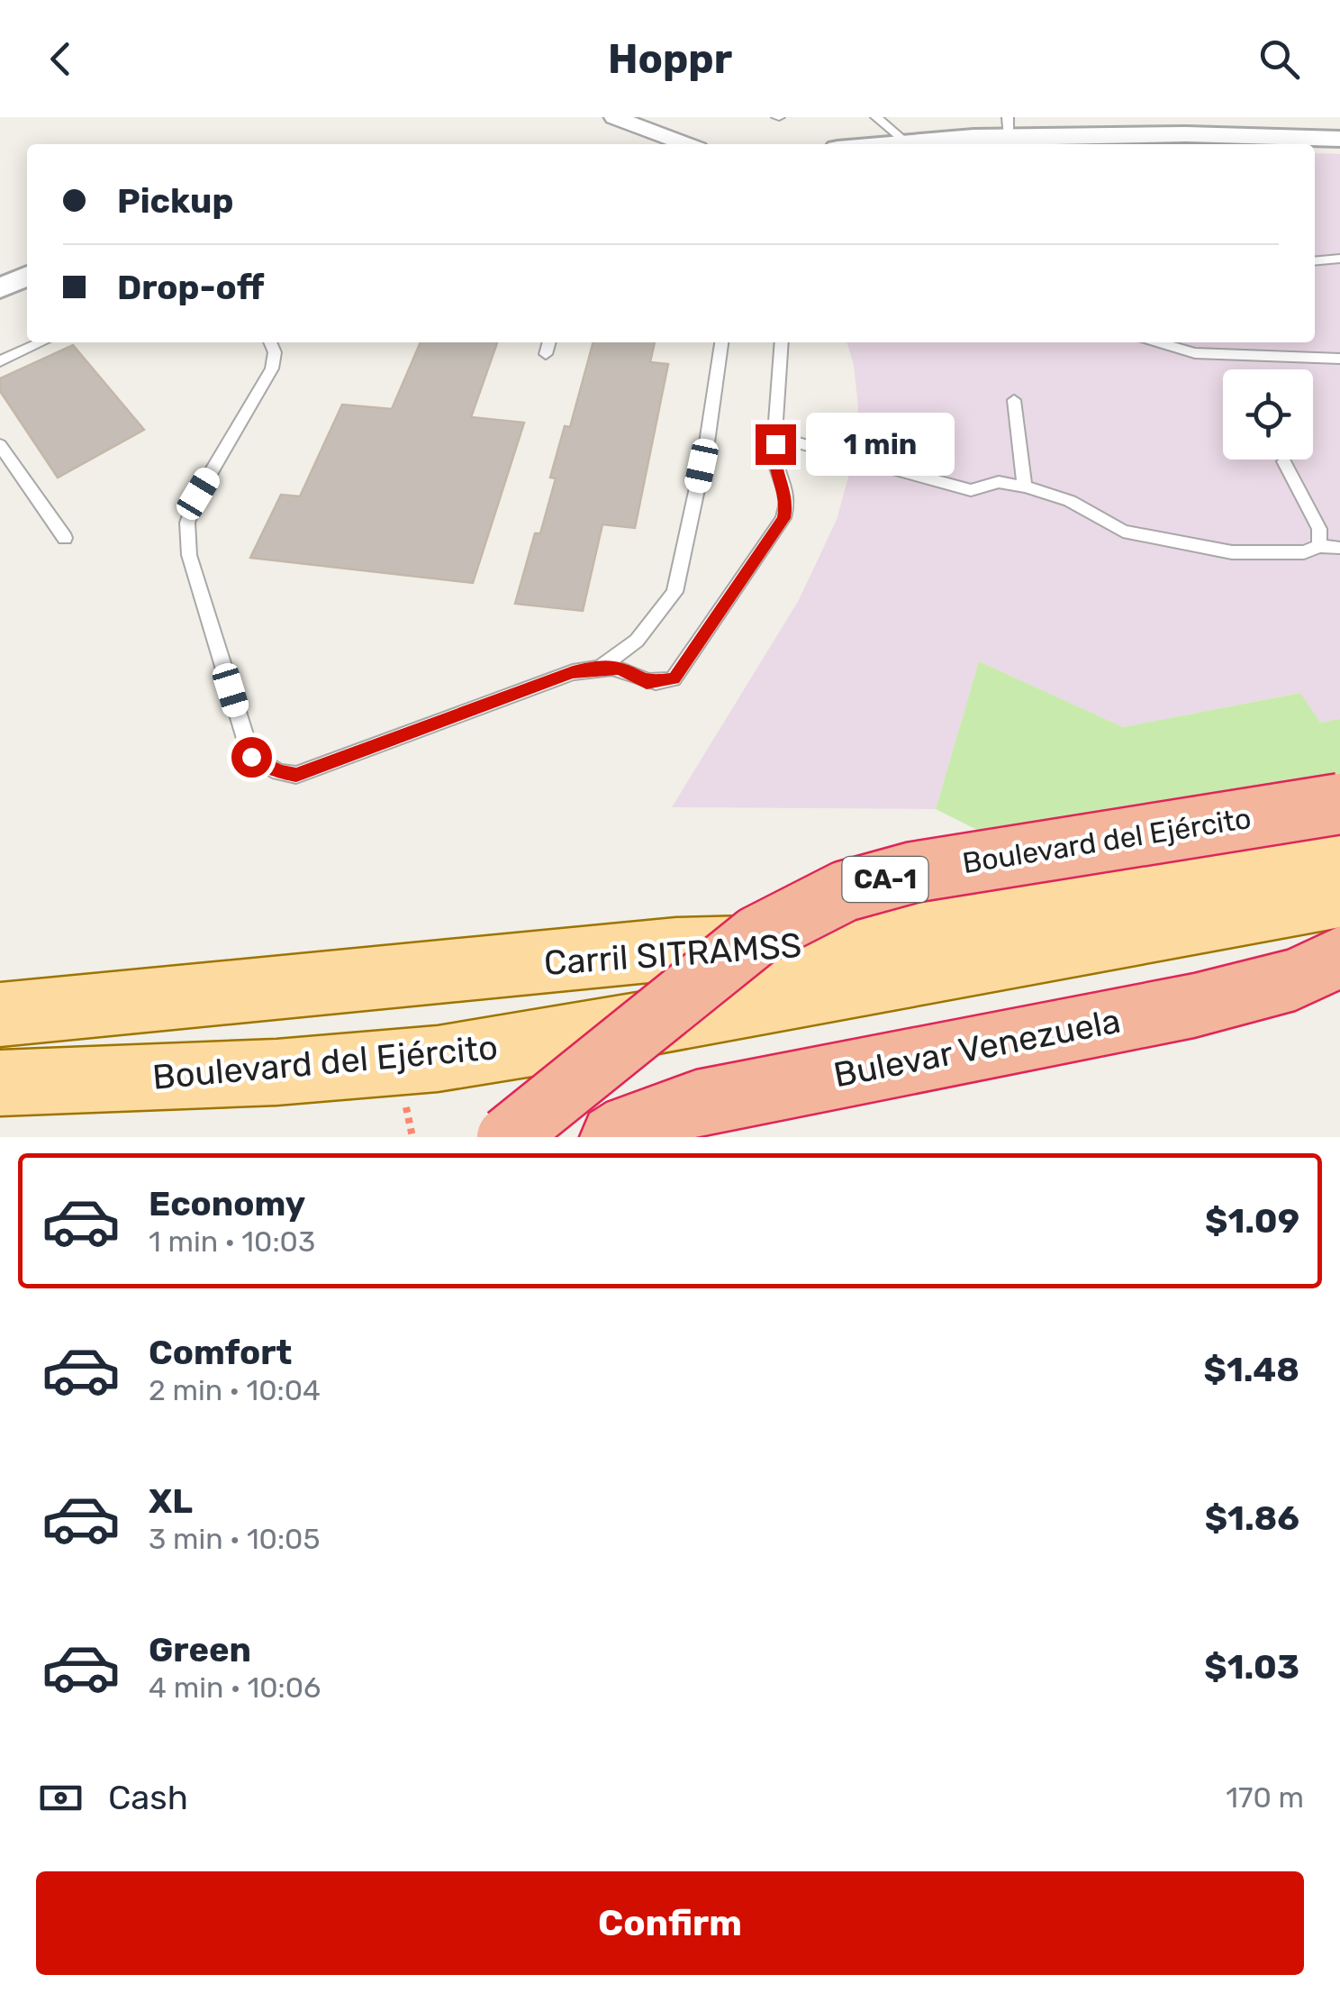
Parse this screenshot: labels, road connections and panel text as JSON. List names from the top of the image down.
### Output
{
  "streets": {
    "highway": ["Boulevard del Ejército", "CA-1", "Bulevar Venezuela"],
    "main road": ["Carril SITRAMSS"]
  },
  "page": {
    "header": "Hoppr",
    "banner": ["Pickup", "Drop-off"],
    "bubble": "1 min",
    "list": [
      {
        "name": "Economy",
        "note": "1 min · 10:03",
        "value": "$1.09"
      },
      {
        "name": "Comfort",
        "note": "2 min · 10:04",
        "value": "$1.48"
      },
      {
        "name": "XL",
        "note": "3 min · 10:05",
        "value": "$1.86"
      },
      {
        "name": "Green",
        "note": "4 min · 10:06",
        "value": "$1.03"
      }
    ],
    "pay": ["Cash", "170 m"],
    "buttons": "Confirm"
  }
}
